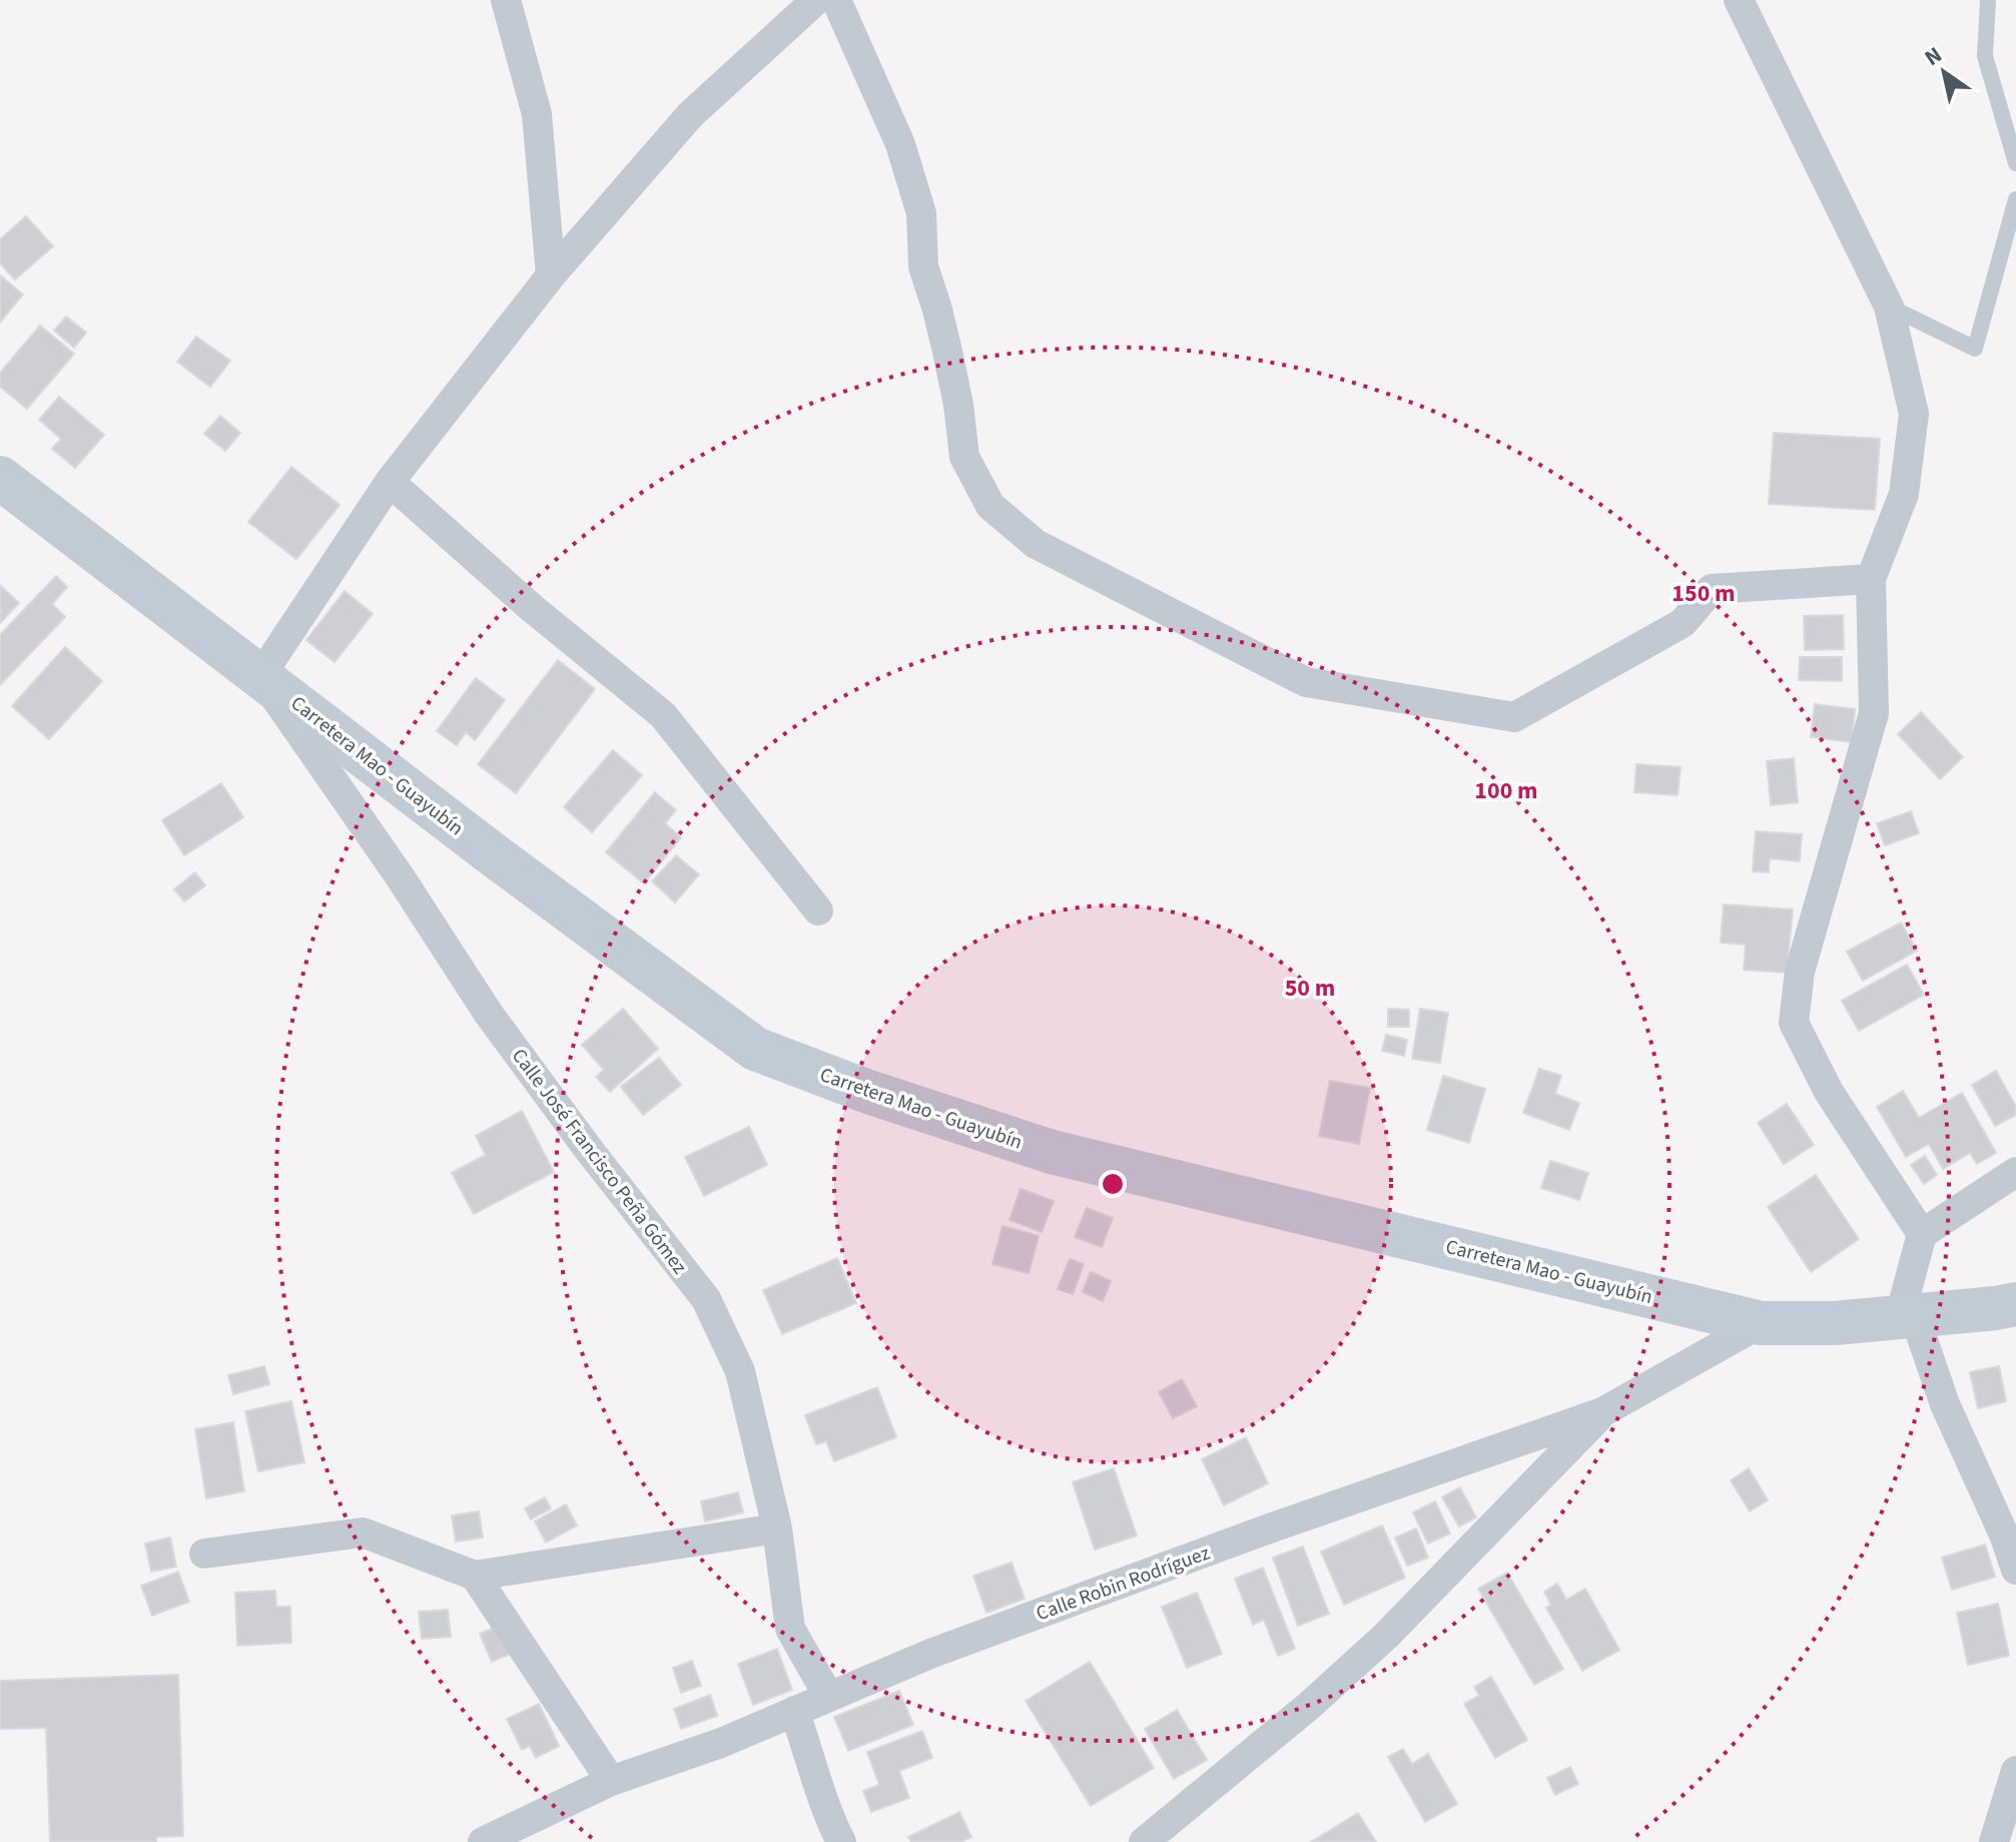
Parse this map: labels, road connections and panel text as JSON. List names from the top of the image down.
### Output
{
  "streets": {
    "main road": ["Carretera Mao - Guayubín"],
    "street": ["Calle José Francisco Peña Gómez", "Calle Robin Rodríguez"]
  },
  "crossings": [
    ["Carretera Mao - Guayubín", "Calle José Francisco Peña Gómez"],
    ["Carretera Mao - Guayubín", "Calle Robin Rodríguez"],
    ["Calle José Francisco Peña Gómez", "Calle Robin Rodríguez"]
  ],
  "north": "top left",
  "rings": ["150 m", "100 m", "50 m"]
}
